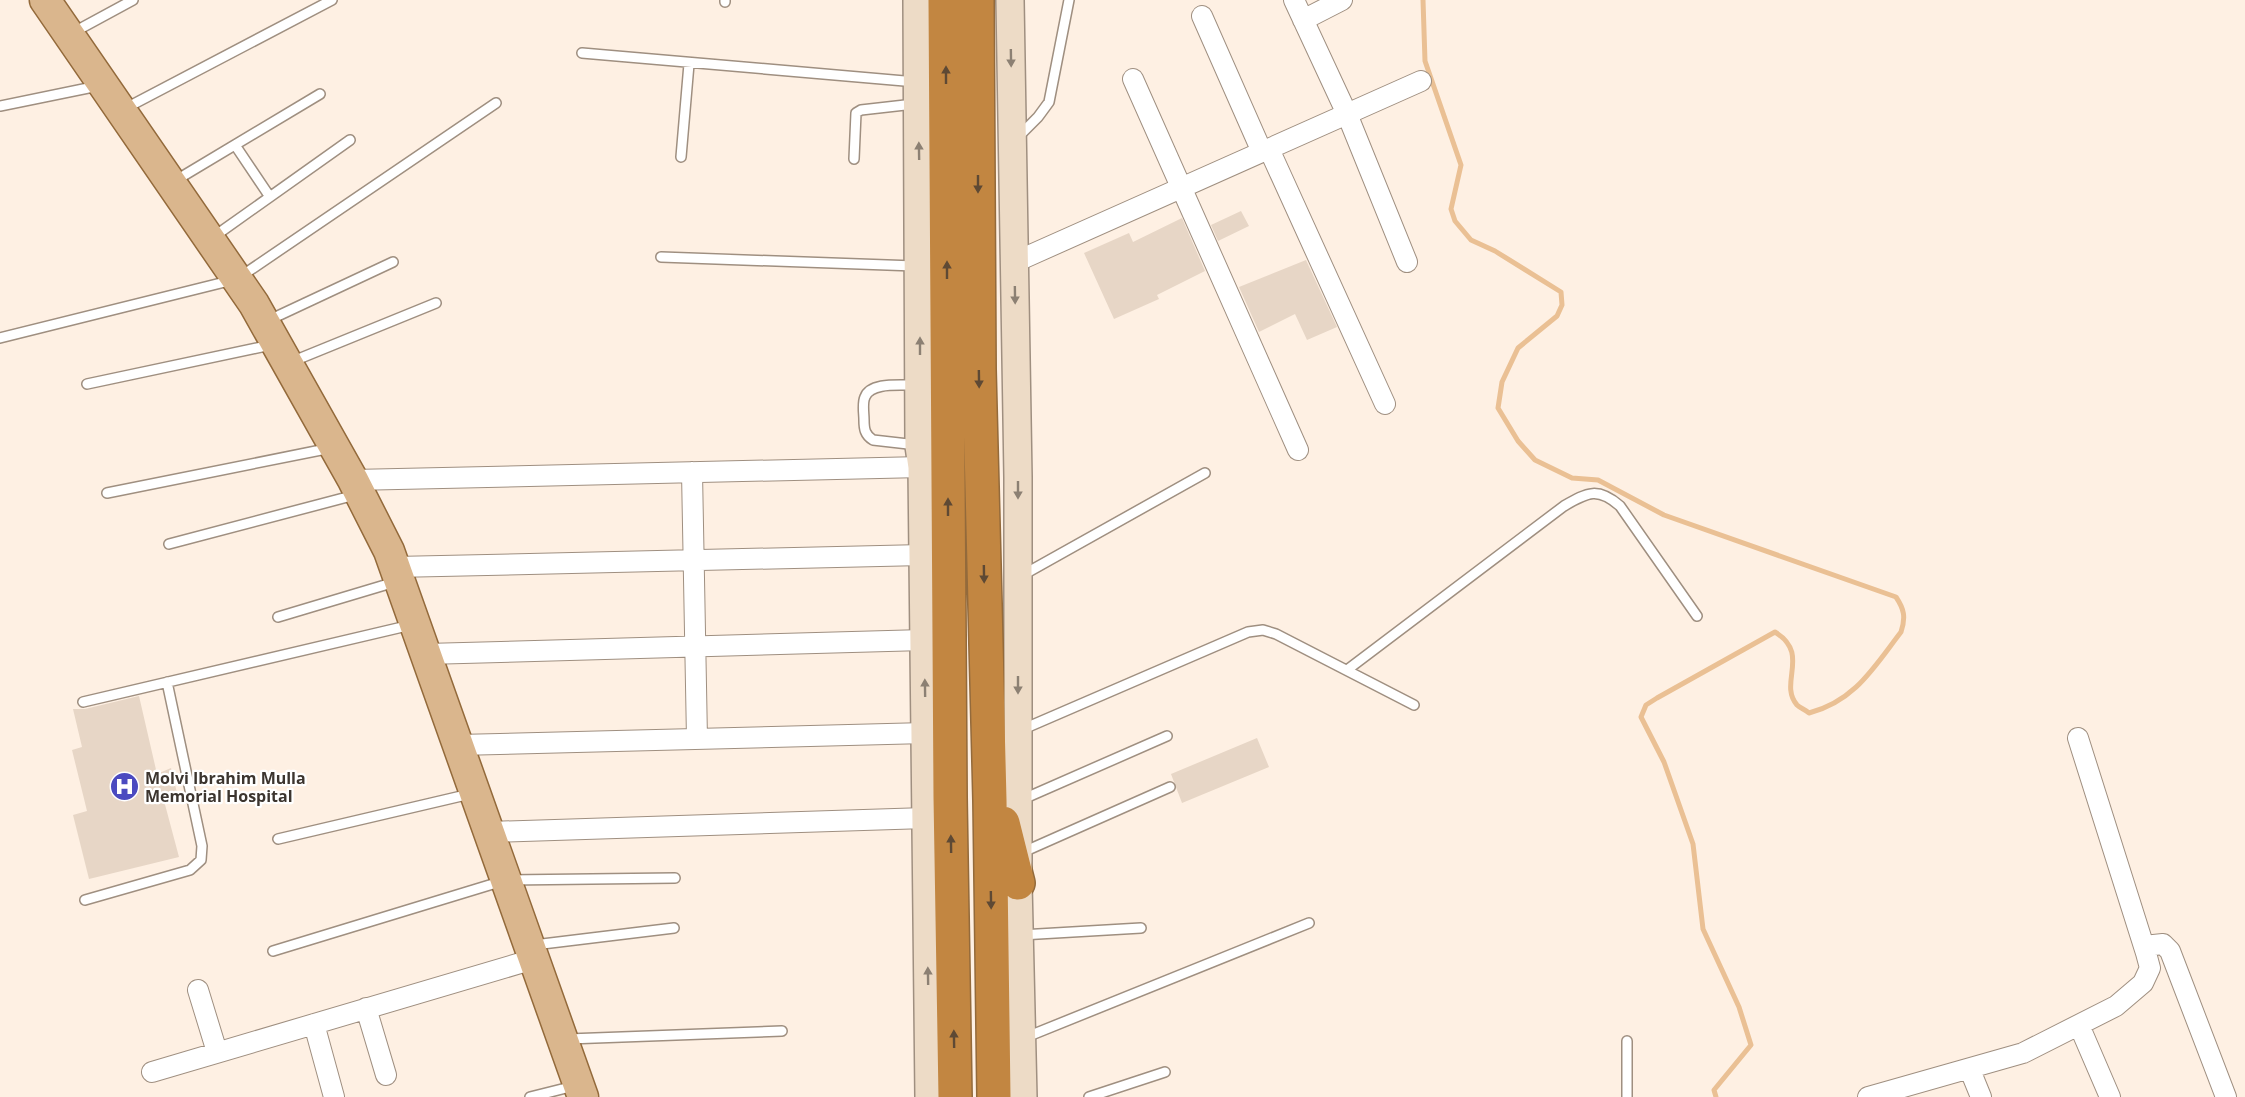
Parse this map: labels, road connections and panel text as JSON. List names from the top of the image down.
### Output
{
  "places": {
    "hospital": ["Molvi Ibrahim Mulla Memorial Hospital"]
  }
}
